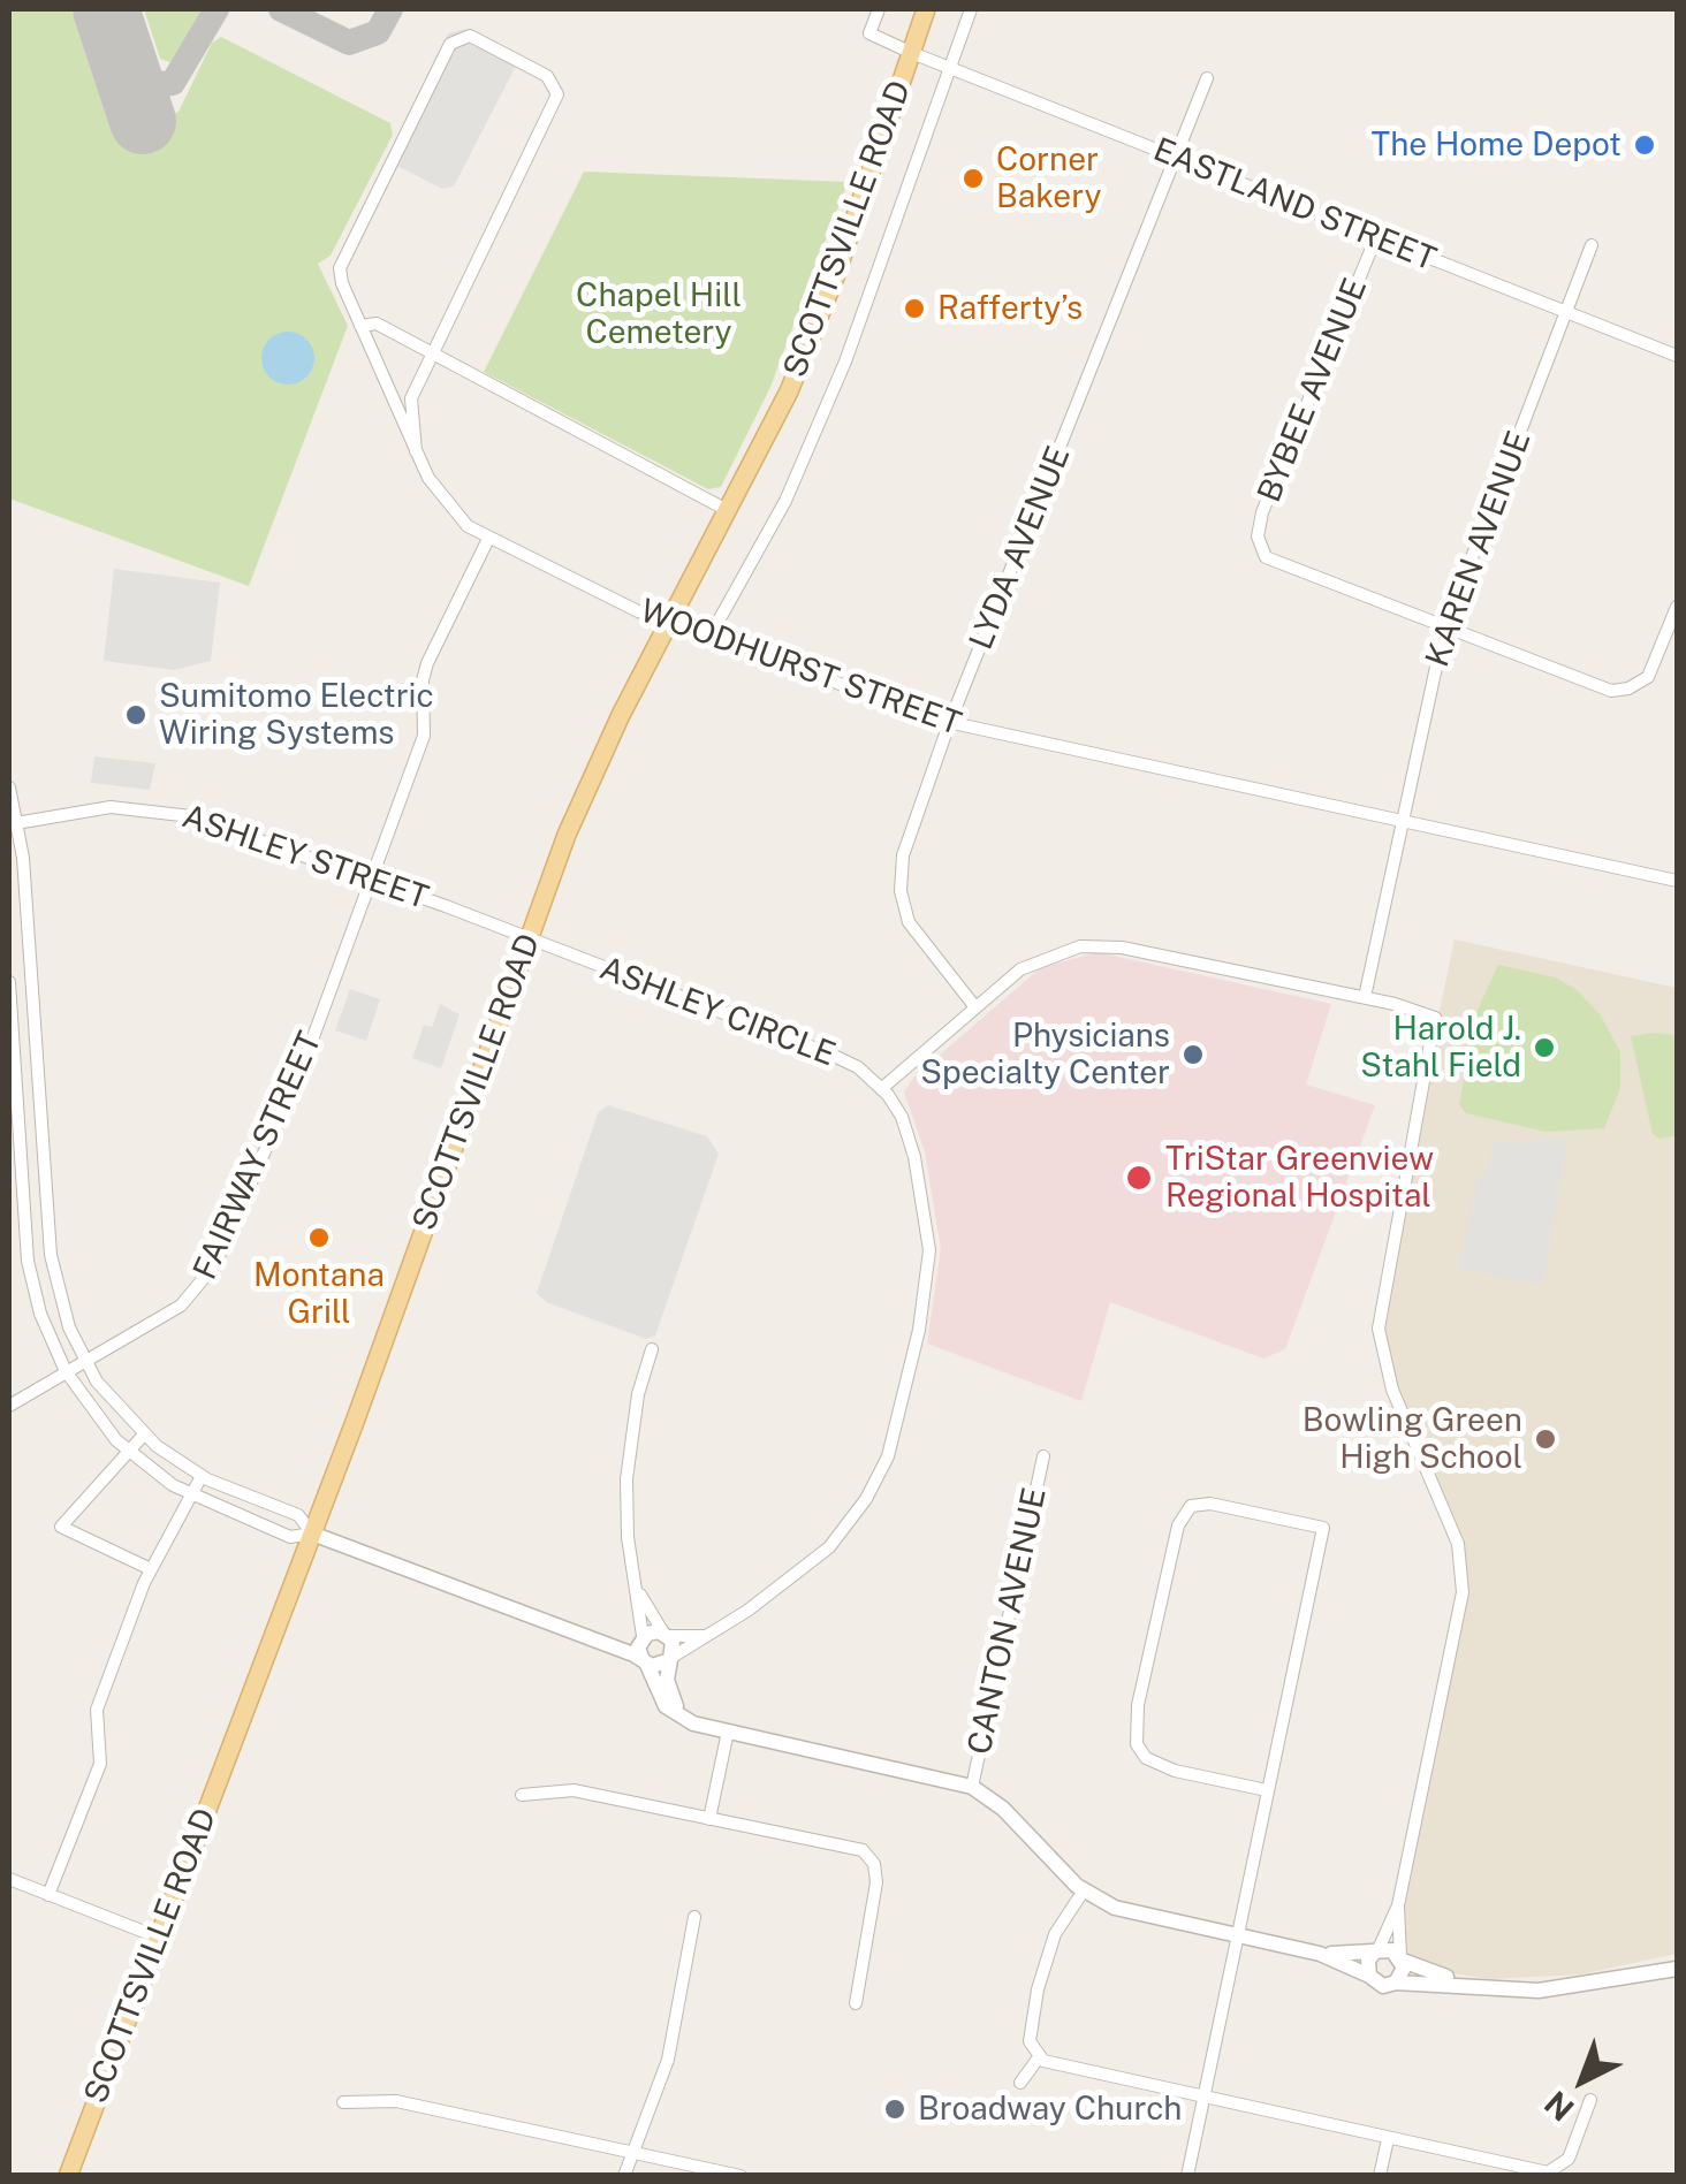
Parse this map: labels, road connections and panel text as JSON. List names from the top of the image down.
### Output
{
  "streets": {
    "main road": ["SCOTTSVILLE ROAD"],
    "street": [
      "EASTLAND STREET",
      "BYBEE AVENUE",
      "LYDA AVENUE",
      "KAREN AVENUE",
      "WOODHURST STREET",
      "ASHLEY STREET",
      "ASHLEY CIRCLE",
      "FAIRWAY STREET",
      "CANTON AVENUE"
    ]
  },
  "crossings": [
    ["EASTLAND STREET", "SCOTTSVILLE ROAD"],
    ["EASTLAND STREET", "BYBEE AVENUE"],
    ["EASTLAND STREET", "LYDA AVENUE"],
    ["EASTLAND STREET", "KAREN AVENUE"],
    ["SCOTTSVILLE ROAD", "WOODHURST STREET"],
    ["SCOTTSVILLE ROAD", "ASHLEY STREET"],
    ["SCOTTSVILLE ROAD", "ASHLEY CIRCLE"],
    ["BYBEE AVENUE", "KAREN AVENUE"],
    ["LYDA AVENUE", "WOODHURST STREET"],
    ["KAREN AVENUE", "WOODHURST STREET"],
    ["WOODHURST STREET", "FAIRWAY STREET"],
    ["ASHLEY STREET", "ASHLEY CIRCLE"],
    ["ASHLEY STREET", "FAIRWAY STREET"]
  ],
  "parks": ["Chapel Hill Cemetery"],
  "places": [
    "The Home Depot",
    "Corner Bakery",
    "Rafferty’s",
    "Sumitomo Electric Wiring Systems",
    "Harold J. Stahl Field",
    "Physicians Specialty Center",
    "TriStar Greenview Regional Hospital",
    "Montana Grill",
    "Bowling Green High School",
    "Broadway Church"
  ],
  "north": "bottom left"
}
